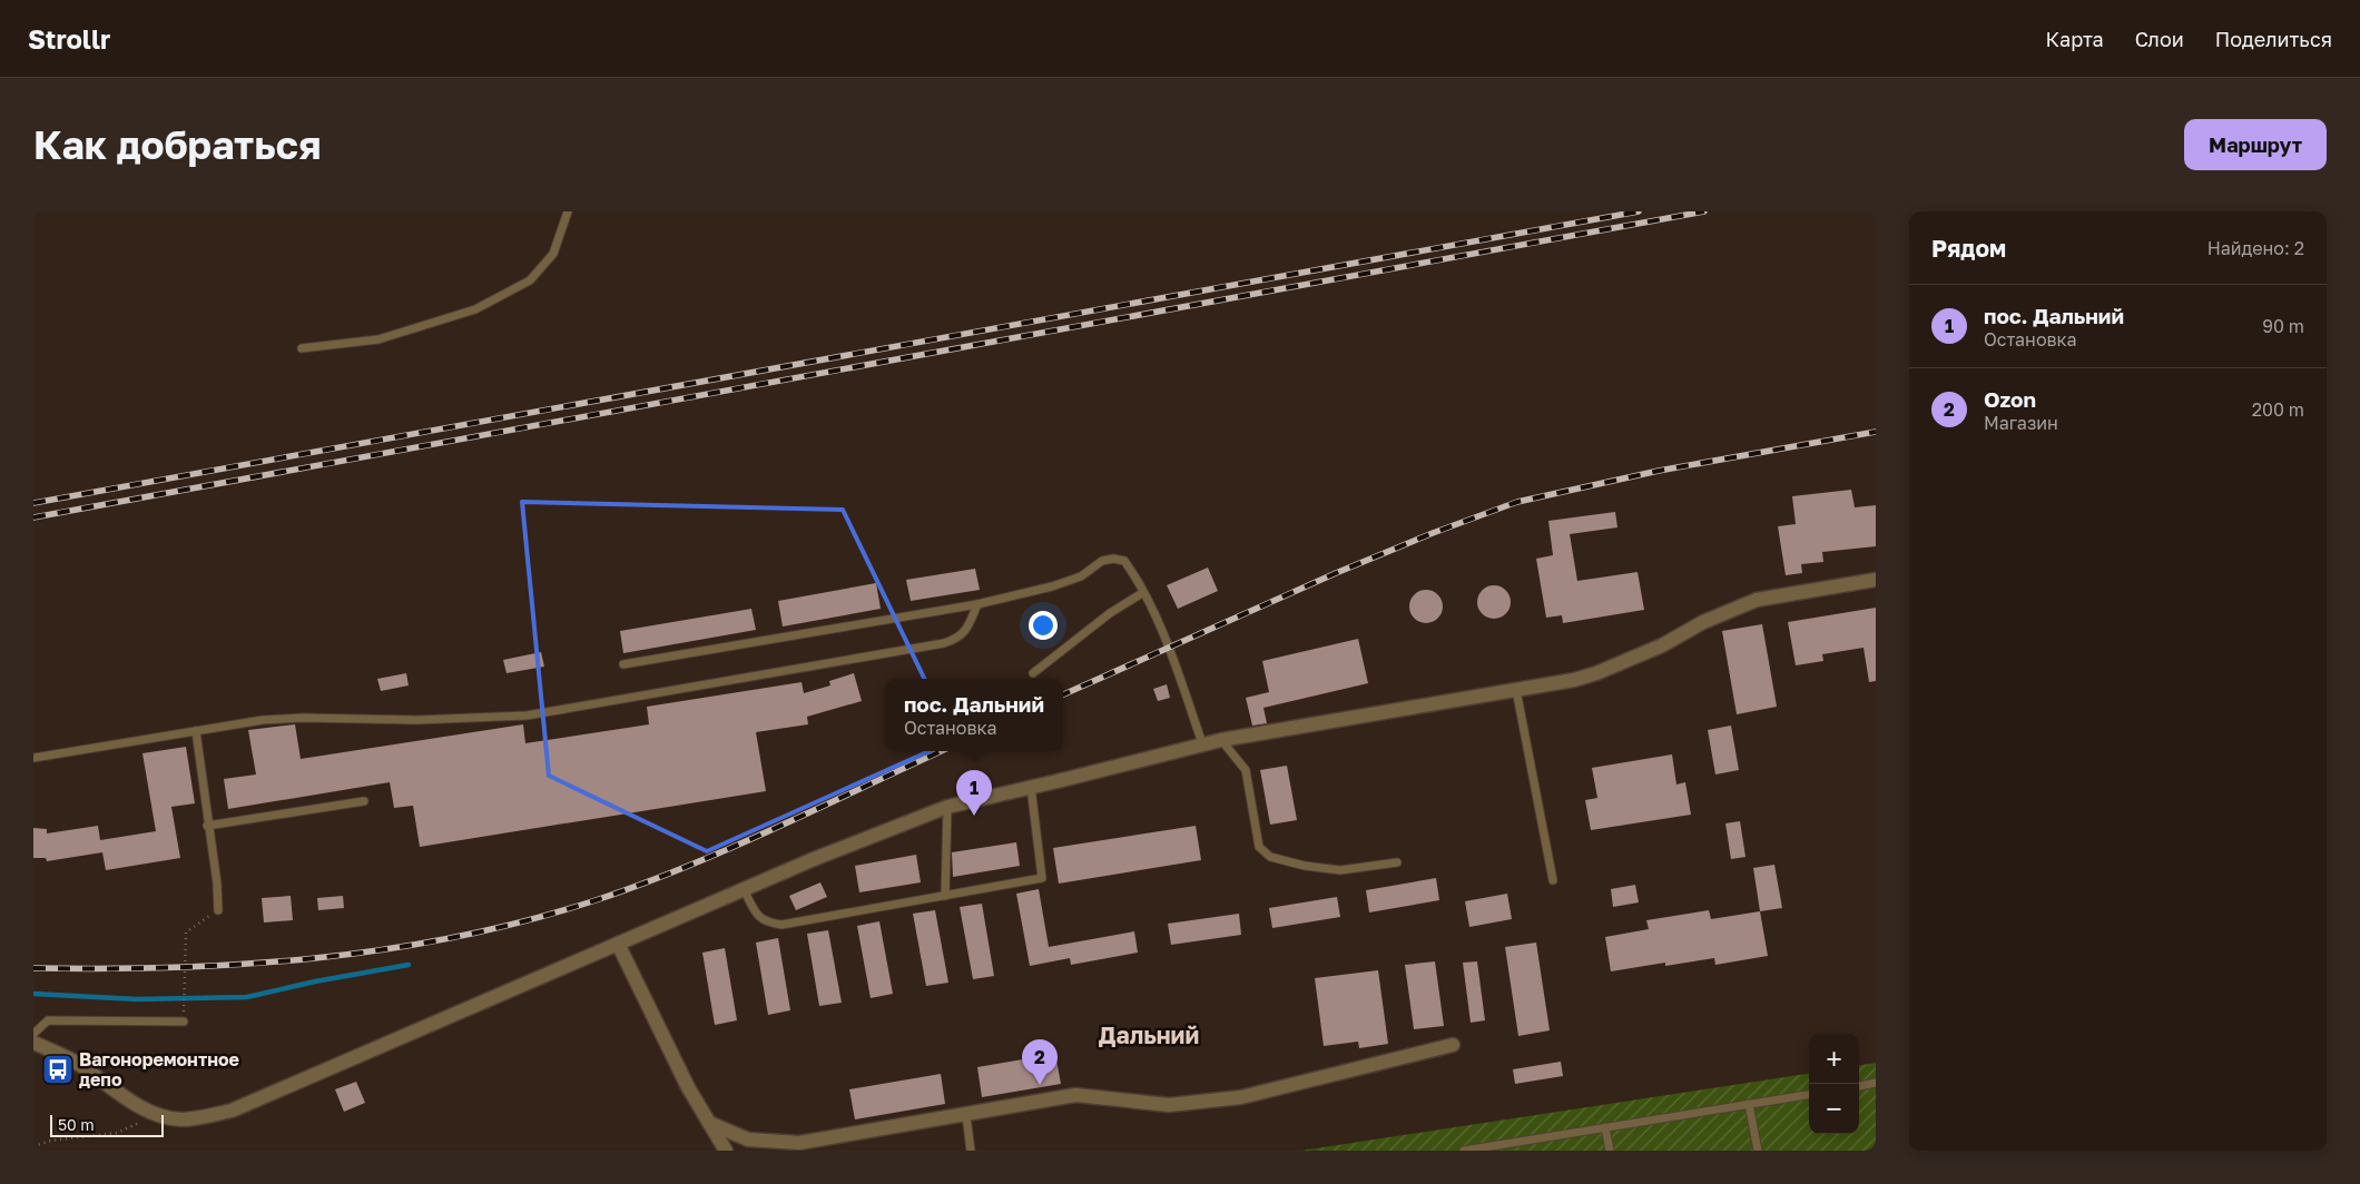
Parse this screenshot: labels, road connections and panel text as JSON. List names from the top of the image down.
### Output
{
  "districts": ["Дальний"],
  "places": {
    "bus stop": ["Вагоноремонтное депо"]
  },
  "scale_bar": "50 m",
  "page": {
    "header": "Strollr",
    "nav": ["Карта", "Слои", "Поделиться"],
    "buttons": "Маршрут",
    "title": "Как добраться",
    "heading": ["Рядом", "Найдено: 2"],
    "list": [
      {
        "mark": "1",
        "name": "пос. Дальний",
        "note": "Остановка",
        "value": "90 m"
      },
      {
        "mark": "2",
        "name": "Ozon",
        "note": "Магазин",
        "value": "200 m"
      }
    ],
    "popup": ["пос. Дальний", "Остановка"],
    "pins": ["1", "2"],
    "map_buttons": ["+", "−"],
    "scale": "50 m"
  }
}
